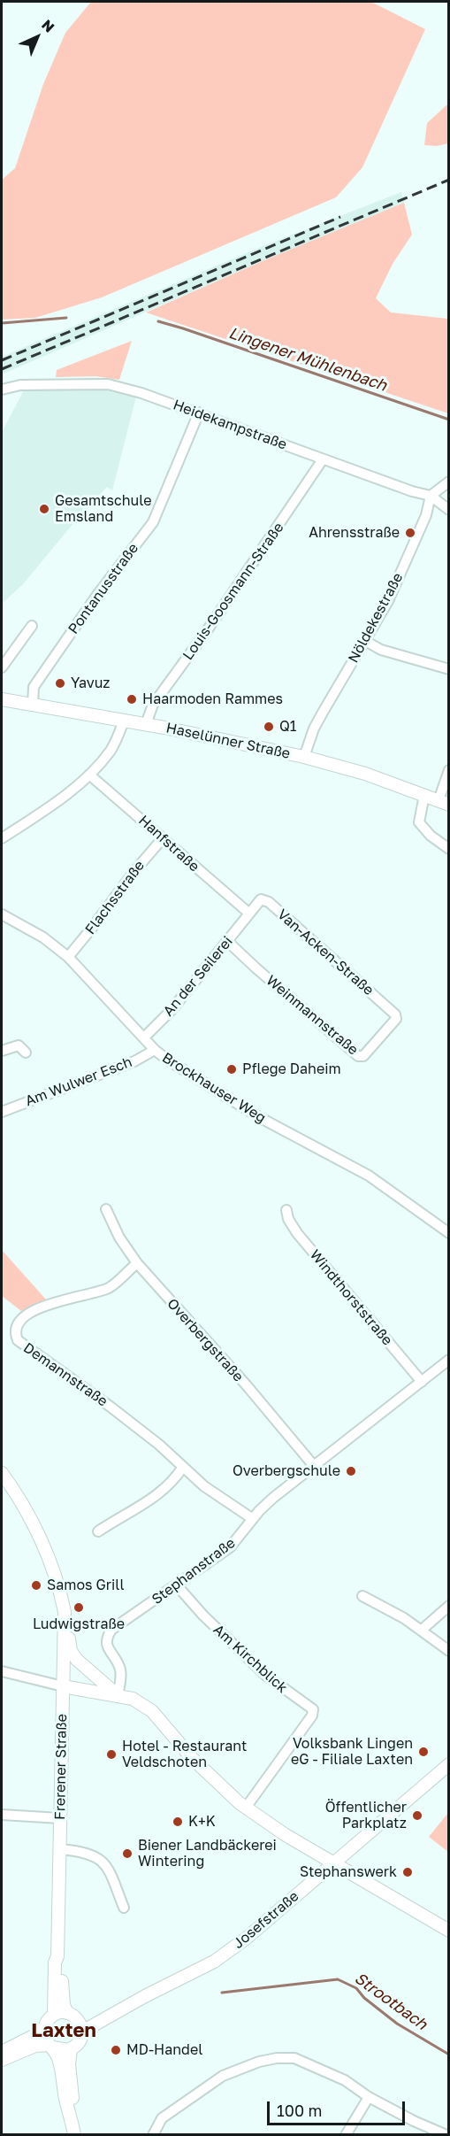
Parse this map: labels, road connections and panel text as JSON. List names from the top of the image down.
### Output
{
  "streets": {
    "main road": ["Haselünner Straße", "Frerener Straße", "Josefstraße"],
    "street": [
      "Heidekampstraße",
      "Pontanusstraße",
      "Louis-Goosmann-Straße",
      "Nöldekestraße",
      "Hanfstraße",
      "Flachsstraße",
      "Van-Acken-Straße",
      "An der Seilerei",
      "Weinmannstraße",
      "Am Wulwer Esch",
      "Brockhauser Weg",
      "Windthorststraße",
      "Overbergstraße",
      "Demannstraße",
      "Stephanstraße",
      "Am Kirchblick"
    ]
  },
  "crossings": [
    ["Heidekampstraße", "Pontanusstraße"],
    ["Heidekampstraße", "Louis-Goosmann-Straße"],
    ["Heidekampstraße", "Nöldekestraße"],
    ["Pontanusstraße", "Haselünner Straße"],
    ["Louis-Goosmann-Straße", "Haselünner Straße"],
    ["Nöldekestraße", "Haselünner Straße"],
    ["Hanfstraße", "Flachsstraße"],
    ["Hanfstraße", "Van-Acken-Straße"],
    ["Hanfstraße", "An der Seilerei"],
    ["Flachsstraße", "Brockhauser Weg"],
    ["Van-Acken-Straße", "An der Seilerei"],
    ["Van-Acken-Straße", "Weinmannstraße"],
    ["An der Seilerei", "Weinmannstraße"],
    ["An der Seilerei", "Brockhauser Weg"],
    ["Am Wulwer Esch", "Brockhauser Weg"],
    ["Windthorststraße", "Stephanstraße"],
    ["Overbergstraße", "Demannstraße"],
    ["Overbergstraße", "Stephanstraße"],
    ["Demannstraße", "Stephanstraße"],
    ["Stephanstraße", "Am Kirchblick"],
    ["Frerener Straße", "Josefstraße"]
  ],
  "districts": ["Laxten"],
  "water": ["Lingener Mühlenbach", "Strootbach"],
  "places": [
    "Gesamtschule Emsland",
    "Ahrensstraße",
    "Yavuz",
    "Haarmoden Rammes",
    "Q1",
    "Pflege Daheim",
    "Overbergschule",
    "Samos Grill",
    "Ludwigstraße",
    "Volksbank Lingen eG - Filiale Laxten",
    "Hotel - Restaurant Veldschoten",
    "Öffentlicher Parkplatz",
    "K+K",
    "Biener Landbäckerei Wintering",
    "Stephanswerk",
    "MD-Handel"
  ],
  "scale_bar": "100 m",
  "north": "top right"
}
